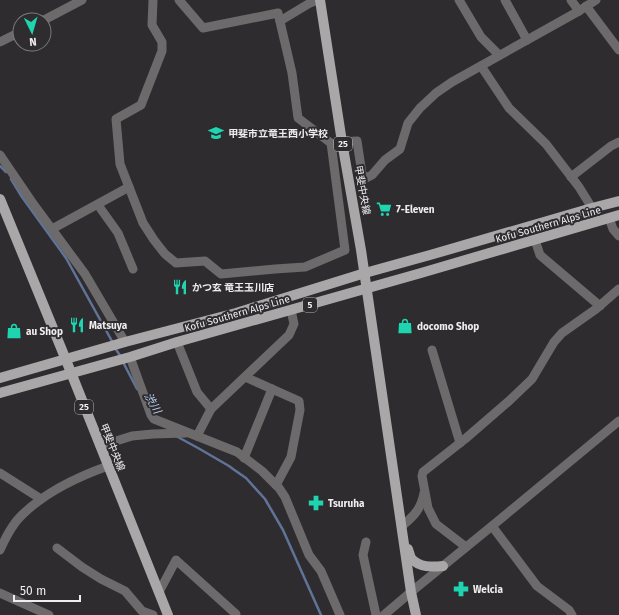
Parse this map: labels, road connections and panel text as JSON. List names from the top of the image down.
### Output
{
  "streets": {
    "main road": [
      "25",
      "甲斐中央線",
      "Kofu Southern Alps Line",
      "5"
    ]
  },
  "crossings": [
    ["25", "甲斐中央線"],
    ["25", "Kofu Southern Alps Line"],
    ["甲斐中央線", "Kofu Southern Alps Line"]
  ],
  "water": ["渋川"],
  "places": {
    "school or university": ["甲斐市立竜王西小学校"],
    "supermarket": ["7-Eleven"],
    "restaurant": ["かつ玄 竜王玉川店", "Matsuya"],
    "shop": ["docomo Shop", "au Shop"],
    "pharmacy": ["Tsuruha", "Welcia"]
  },
  "scale_bar": "50 m",
  "north": "bottom"
}
